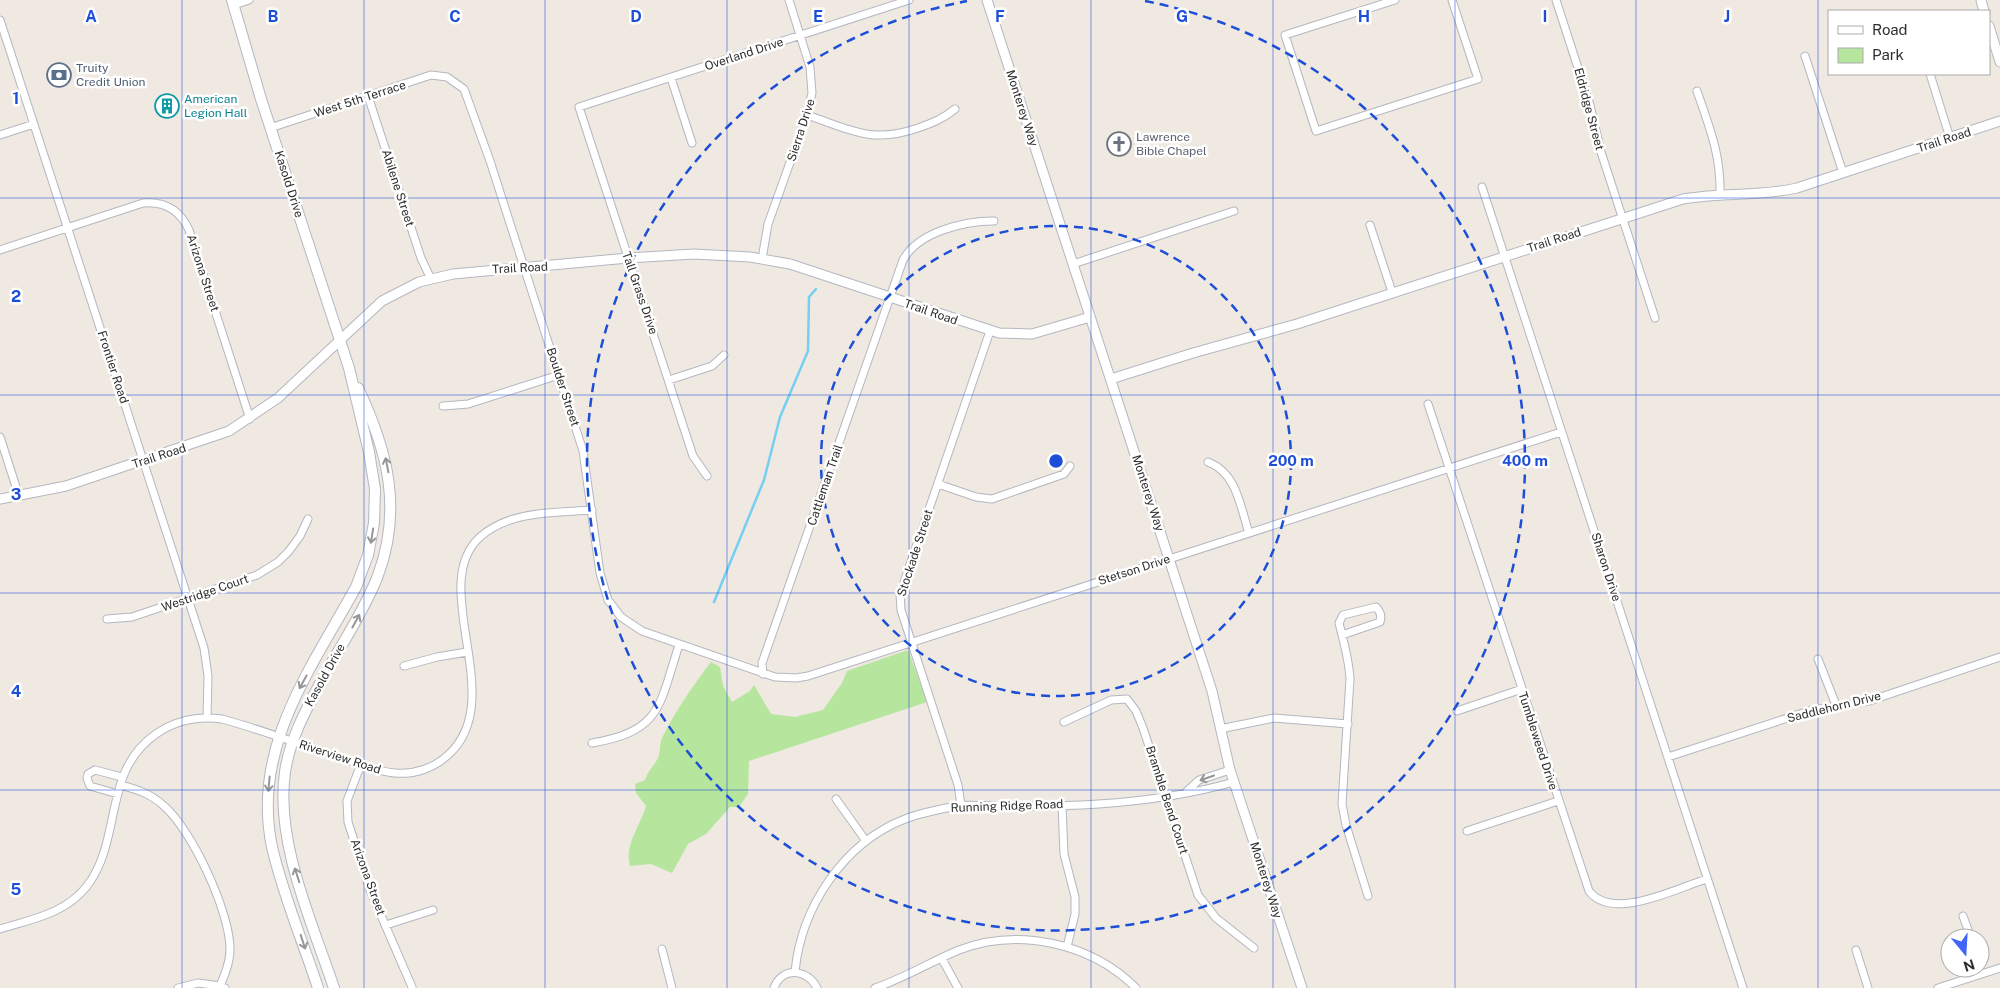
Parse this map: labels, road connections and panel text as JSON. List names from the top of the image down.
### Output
{
  "streets": {
    "main road": ["Kasold Drive"],
    "street": [
      "Overland Drive",
      "West 5th Terrace",
      "Monterey Way",
      "Eldridge Street",
      "Sierra Drive",
      "Trail Road",
      "Abilene Street",
      "Arizona Street",
      "Tall Grass Drive",
      "Frontier Road",
      "Boulder Street",
      "Cattleman Trail",
      "Stockade Street",
      "Sharon Drive",
      "Stetson Drive",
      "Westridge Court",
      "Saddlehorn Drive",
      "Tumbleweed Drive",
      "Riverview Road",
      "Bramble Bend Court",
      "Running Ridge Road"
    ]
  },
  "crossings": [
    ["Overland Drive", "Sierra Drive"],
    ["Overland Drive", "Tall Grass Drive"],
    ["West 5th Terrace", "Kasold Drive"],
    ["West 5th Terrace", "Abilene Street"],
    ["West 5th Terrace", "Boulder Street"],
    ["Monterey Way", "Trail Road"],
    ["Monterey Way", "Stetson Drive"],
    ["Monterey Way", "Running Ridge Road"],
    ["Eldridge Street", "Trail Road"],
    ["Sierra Drive", "Trail Road"],
    ["Trail Road", "Kasold Drive"],
    ["Trail Road", "Abilene Street"],
    ["Trail Road", "Arizona Street"],
    ["Trail Road", "Tall Grass Drive"],
    ["Trail Road", "Frontier Road"],
    ["Trail Road", "Boulder Street"],
    ["Trail Road", "Cattleman Trail"],
    ["Trail Road", "Stockade Street"],
    ["Trail Road", "Sharon Drive"],
    ["Kasold Drive", "Riverview Road"],
    ["Arizona Street", "Frontier Road"],
    ["Arizona Street", "Riverview Road"],
    ["Frontier Road", "Westridge Court"],
    ["Frontier Road", "Riverview Road"],
    ["Boulder Street", "Stetson Drive"],
    ["Boulder Street", "Riverview Road"],
    ["Cattleman Trail", "Stetson Drive"],
    ["Stockade Street", "Stetson Drive"],
    ["Stockade Street", "Running Ridge Road"],
    ["Sharon Drive", "Stetson Drive"],
    ["Sharon Drive", "Saddlehorn Drive"],
    ["Sharon Drive", "Tumbleweed Drive"],
    ["Stetson Drive", "Tumbleweed Drive"],
    ["Bramble Bend Court", "Running Ridge Road"]
  ],
  "places": {
    "bank": ["Truity Credit Union"],
    "building": ["American Legion Hall"],
    "church": ["Lawrence Bible Chapel"]
  },
  "legend": ["Road", "Park"],
  "north": "bottom",
  "grid": {
    "columns": [
      "A",
      "B",
      "C",
      "D",
      "E",
      "F",
      "G",
      "H",
      "I",
      "J"
    ],
    "rows": [
      "1",
      "2",
      "3",
      "4",
      "5"
    ]
  },
  "rings": ["200 m", "400 m"]
}
